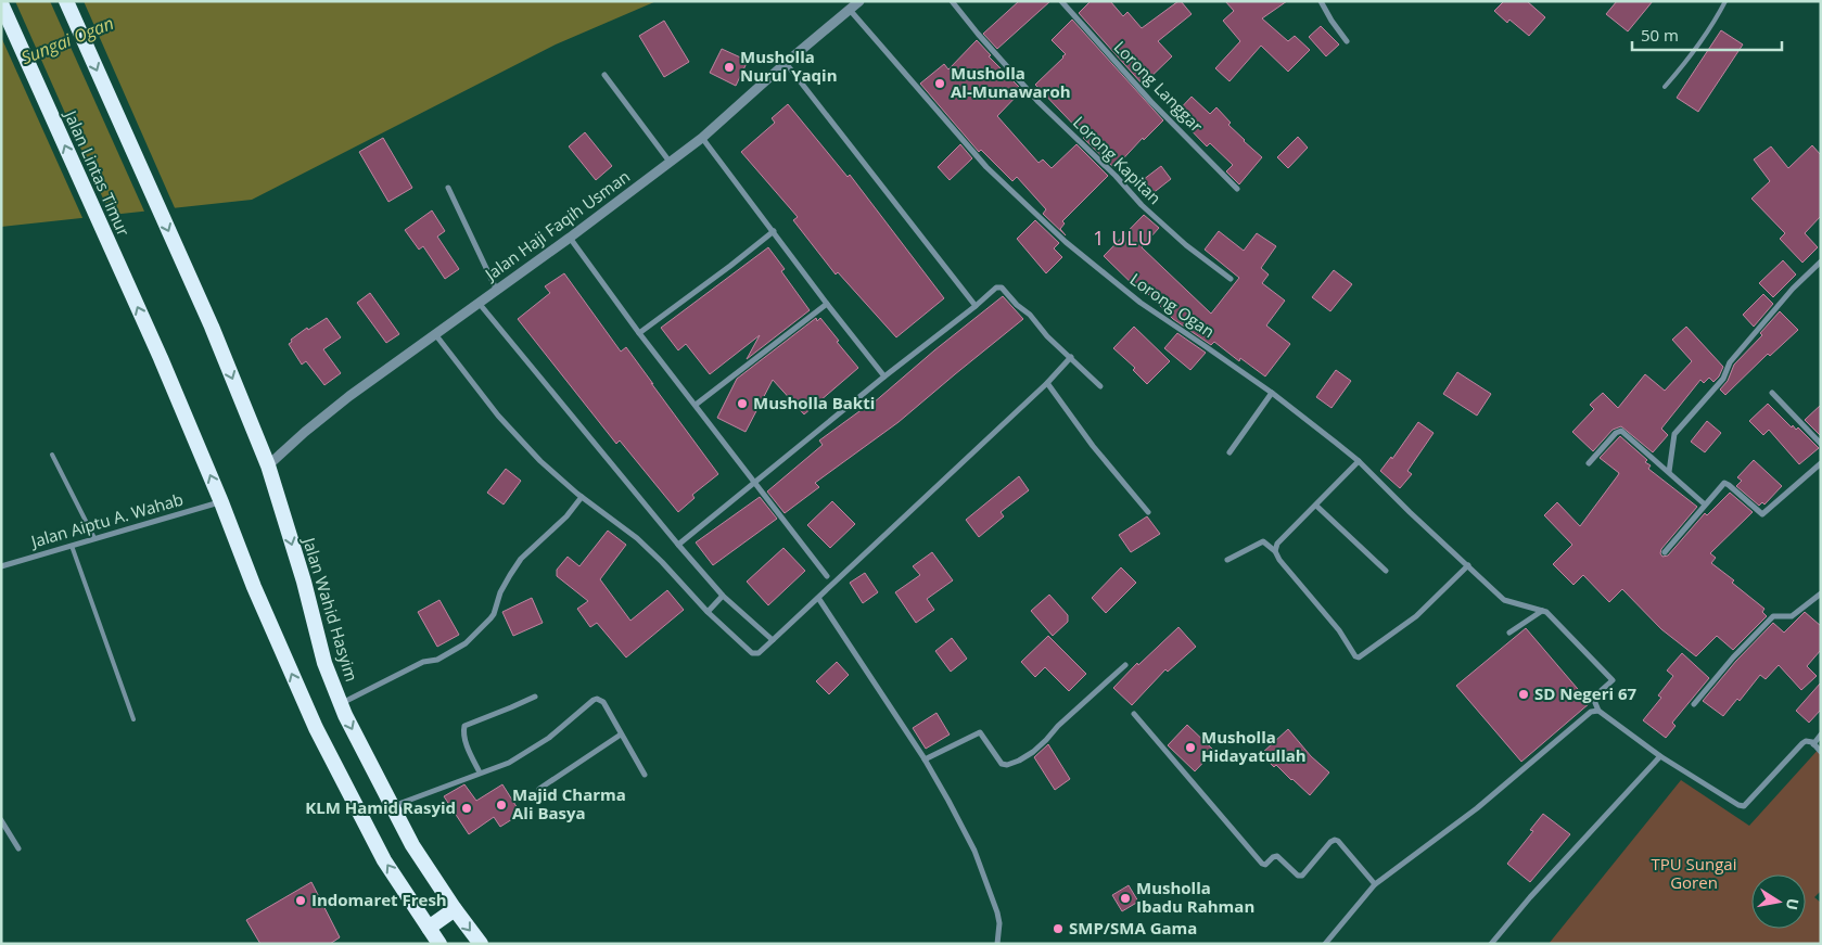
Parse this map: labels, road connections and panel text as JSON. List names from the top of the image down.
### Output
{
  "streets": {
    "highway": ["Jalan Lintas Timur", "Jalan Wahid Hasyim"],
    "street": [
      "Lorong Langgar",
      "Lorong Kapitan",
      "Jalan Haji Faqih Usman",
      "Lorong Ogan",
      "Jalan Aiptu A. Wahab"
    ]
  },
  "crossings": [
    ["Jalan Lintas Timur", "Jalan Aiptu A. Wahab"],
    ["Jalan Haji Faqih Usman", "Lorong Ogan"],
    ["Jalan Haji Faqih Usman", "Jalan Wahid Hasyim"]
  ],
  "one_way": ["Jalan Lintas Timur"],
  "districts": ["1 ULU"],
  "water": ["Sungai Ogan"],
  "parks": ["TPU Sungai Goren"],
  "places": [
    "Musholla Nurul Yaqin",
    "Musholla Al-Munawaroh",
    "Musholla Bakti",
    "SD Negeri 67",
    "Musholla Hidayatullah",
    "Majid Charma Ali Basya",
    "KLM Hamid Rasyid",
    "Musholla Ibadu Rahman",
    "Indomaret Fresh",
    "SMP/SMA Gama"
  ],
  "scale_bar": "50 m",
  "north": "right"
}
